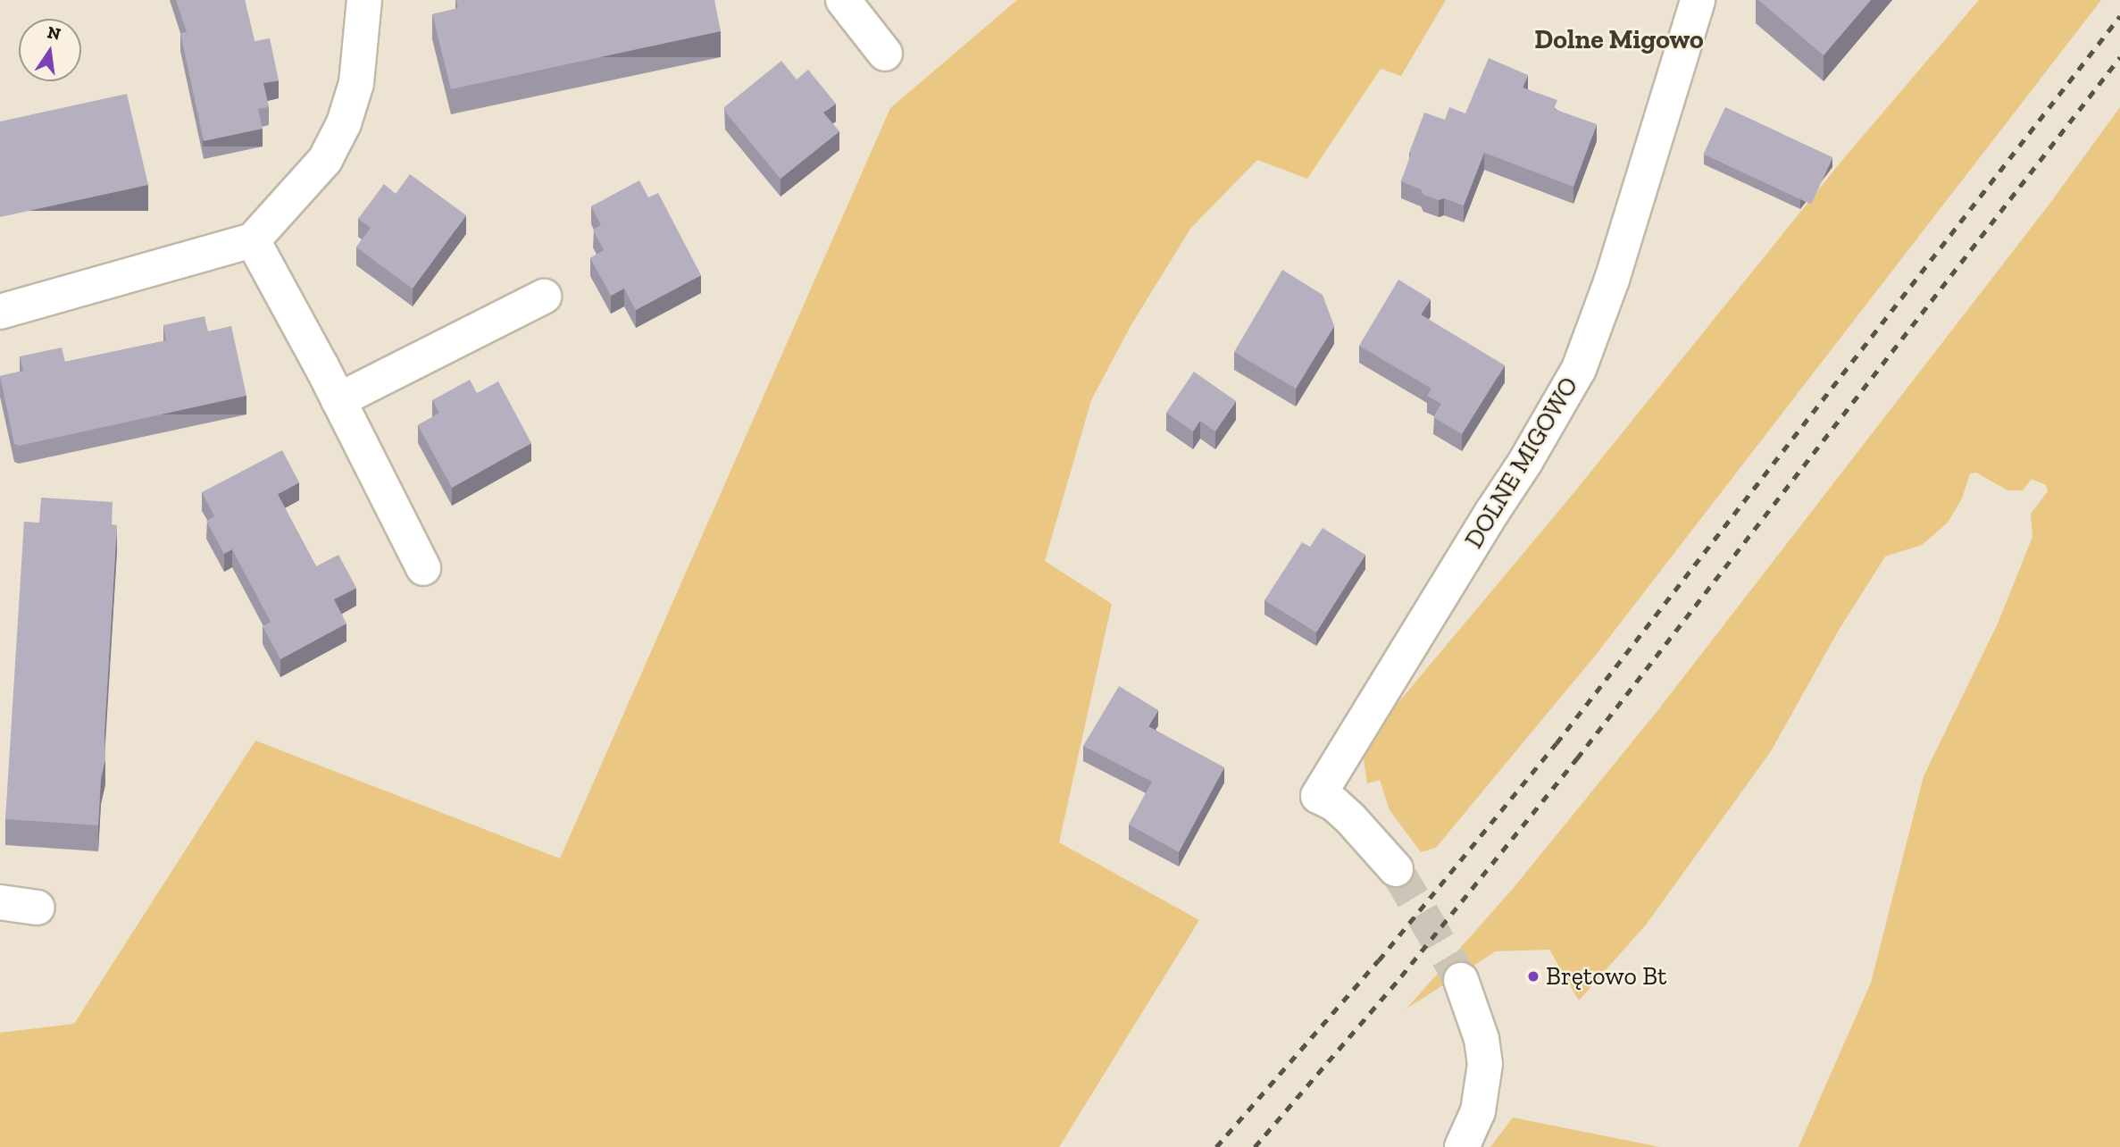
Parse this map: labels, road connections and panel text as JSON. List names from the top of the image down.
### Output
{
  "streets": {
    "street": ["DOLNE MIGOWO"]
  },
  "districts": ["Dolne Migowo"],
  "places": ["Brętowo Bt"],
  "north": "top"
}
